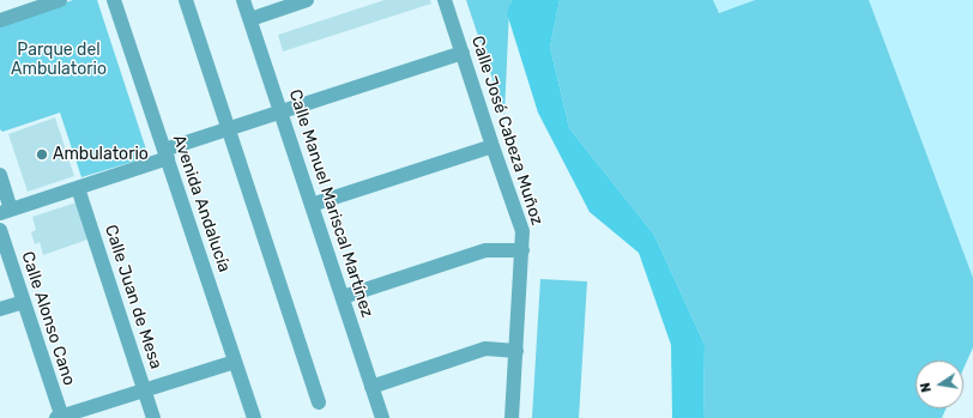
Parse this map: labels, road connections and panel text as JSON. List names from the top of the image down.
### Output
{
  "streets": {
    "street": [
      "Calle José Cabeza Muñoz",
      "Avenida Andalucía",
      "Calle Manuel Mariscal Martínez",
      "Calle Juan de Mesa",
      "Calle Alonso Cano"
    ]
  },
  "parks": ["Parque del Ambulatorio"],
  "places": ["Ambulatorio"],
  "north": "left"
}
